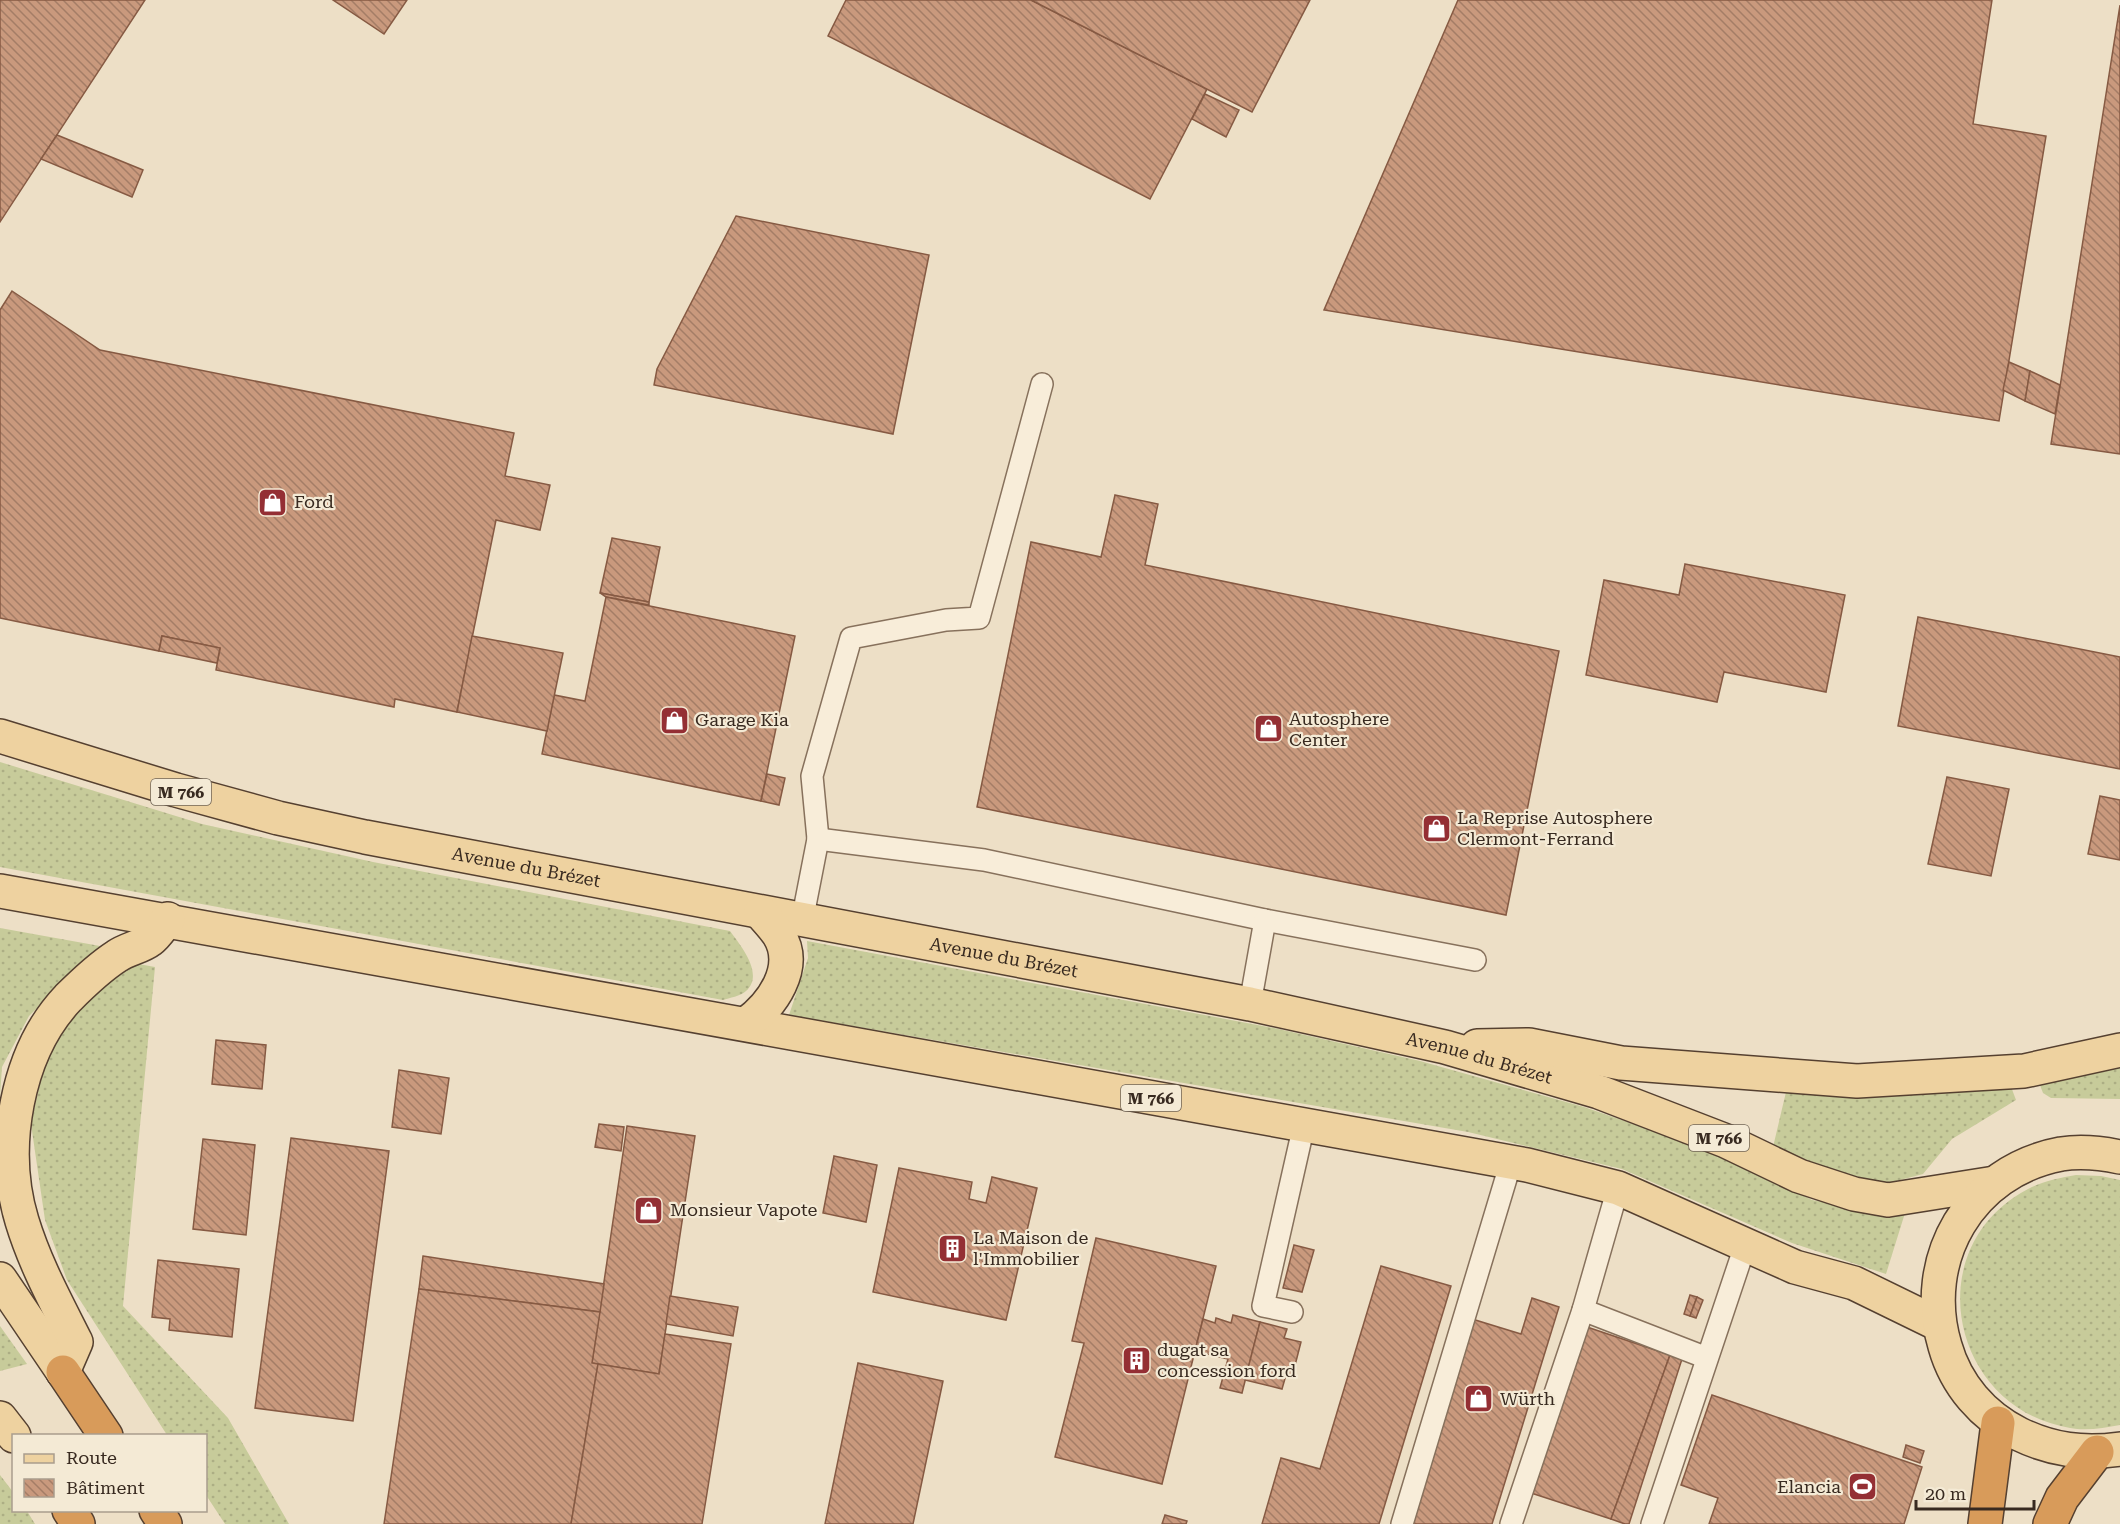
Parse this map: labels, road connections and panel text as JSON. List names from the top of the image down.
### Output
{
  "streets": {
    "main road": ["M 766", "Avenue du Brézet"]
  },
  "places": {
    "shop": [
      "Ford",
      "Garage Kia",
      "Autosphere Center",
      "La Reprise Autosphere Clermont-Ferrand",
      "Monsieur Vapote",
      "Würth"
    ],
    "building": ["La Maison de l'Immobilier", "dugat sa concession ford"],
    "sports": ["Elancia"]
  },
  "legend": ["Route", "Bâtiment"],
  "scale_bar": "20 m"
}
